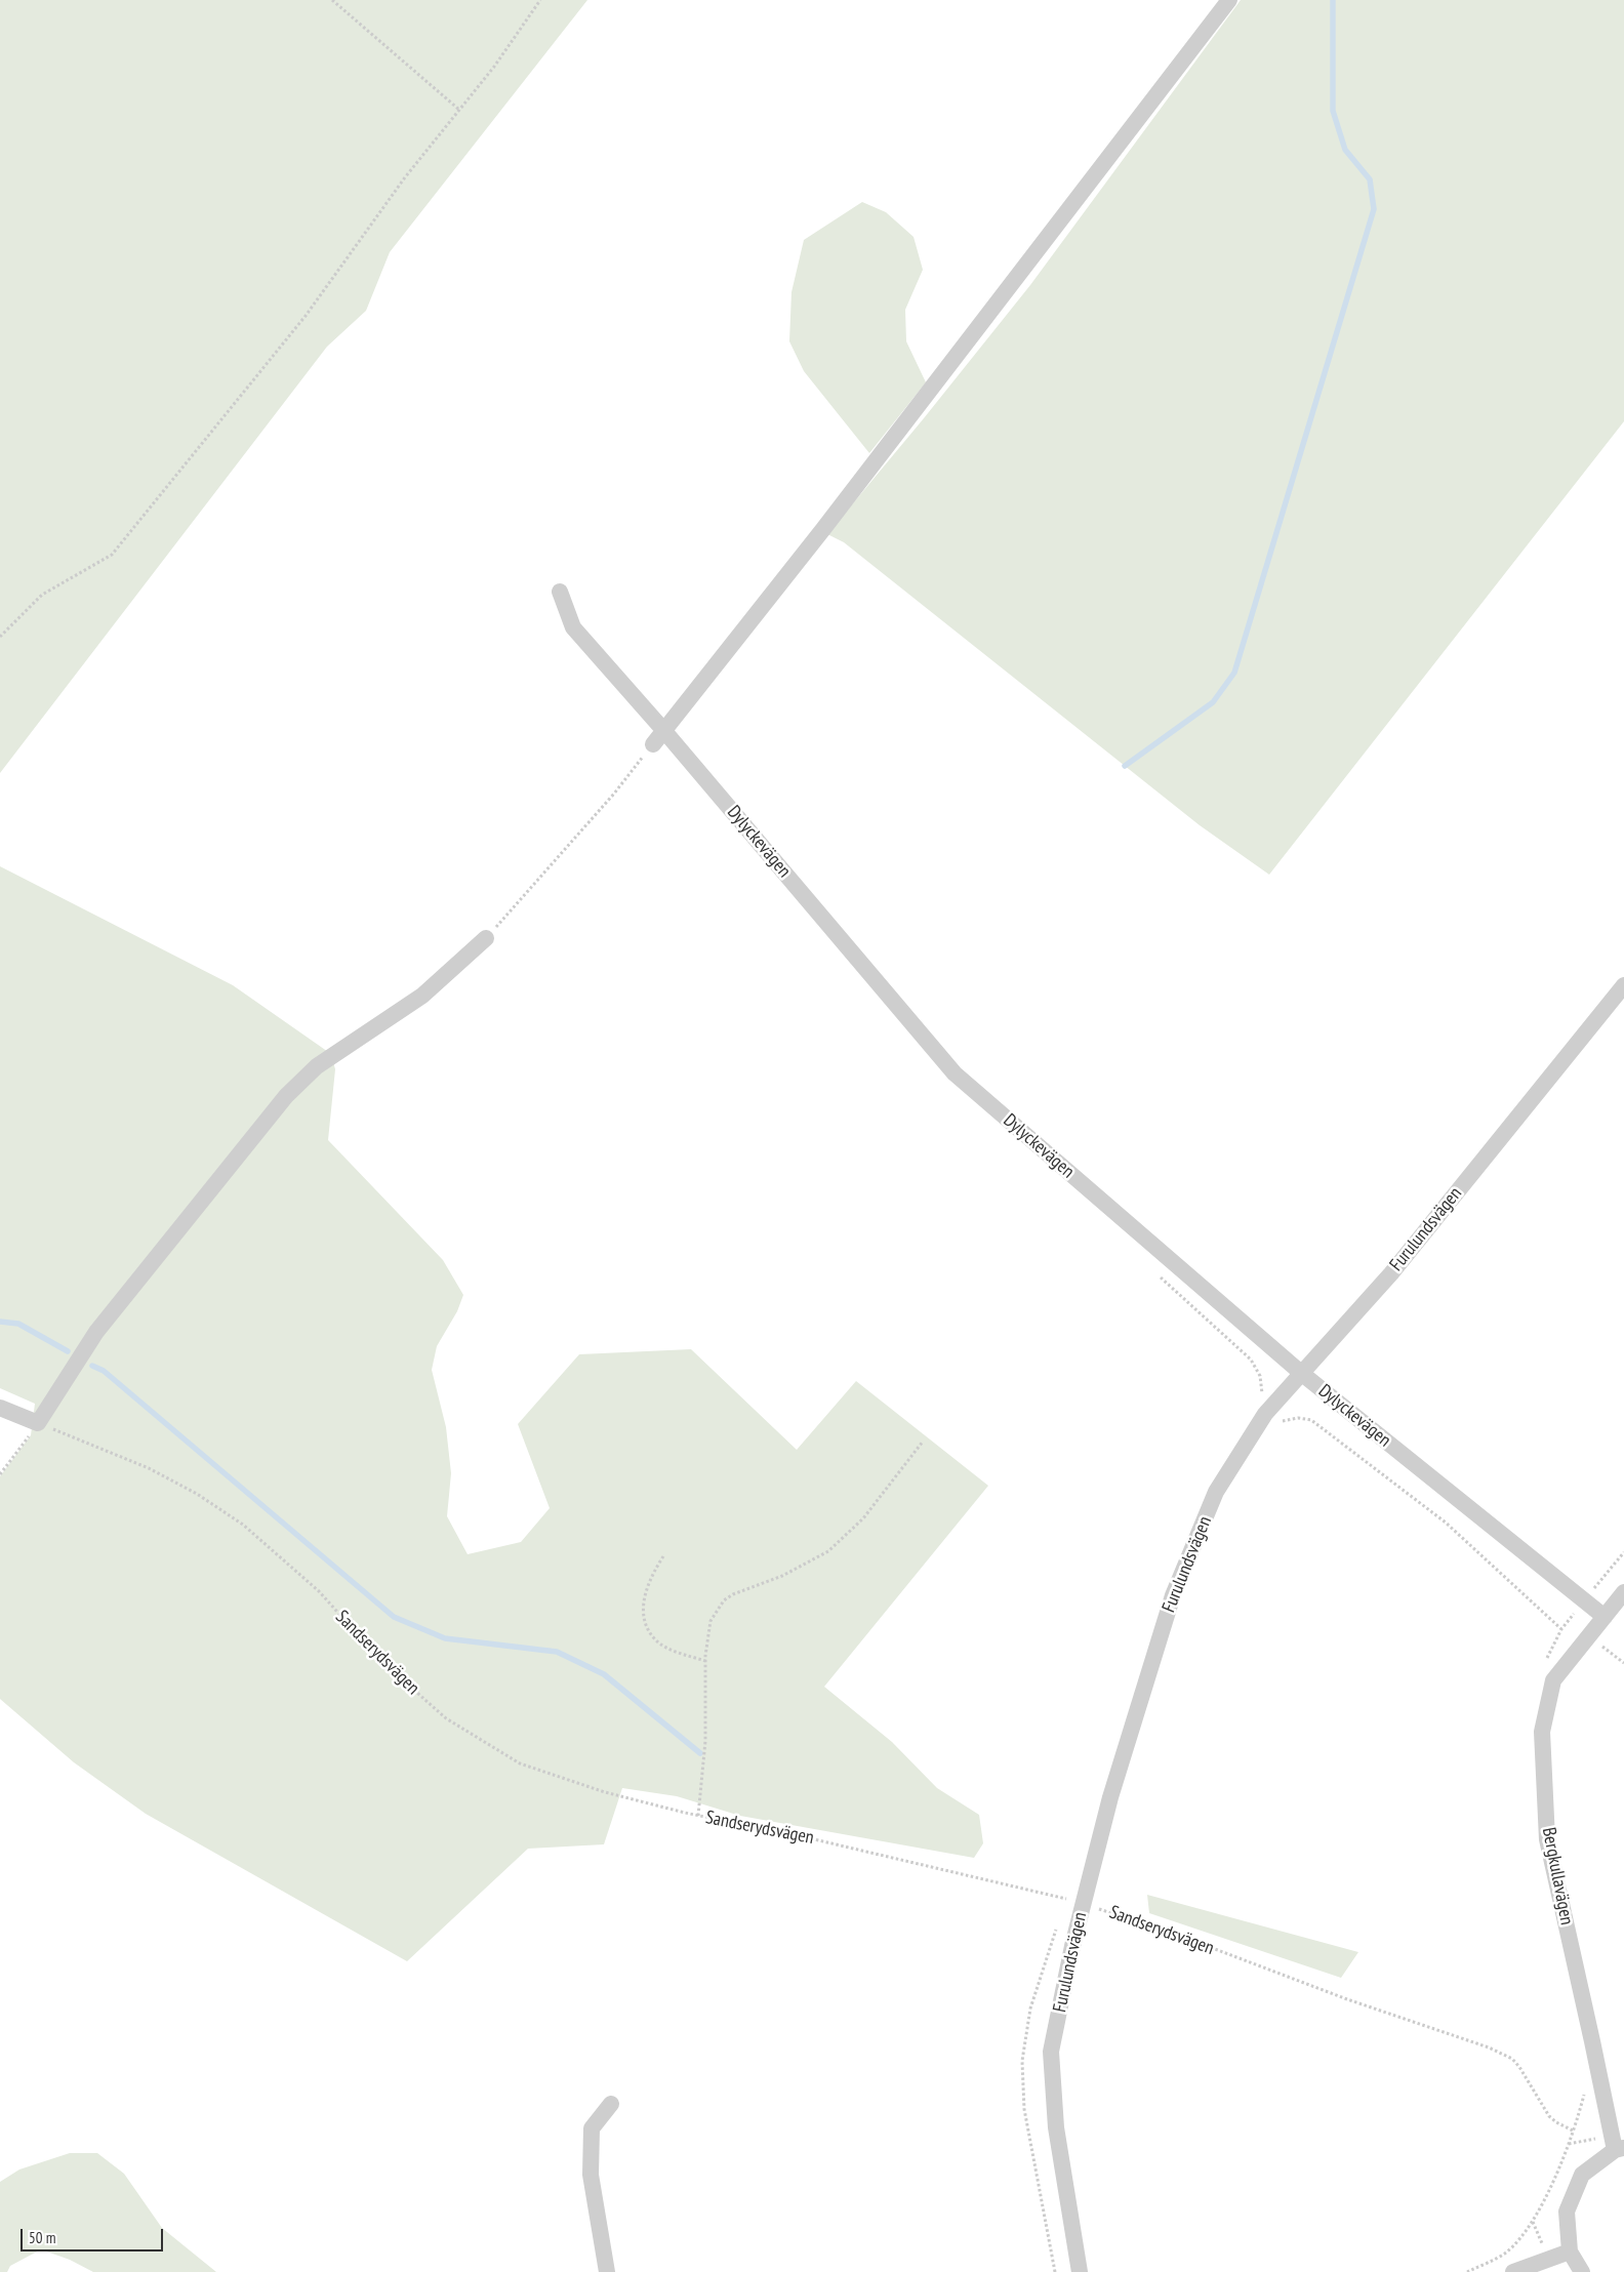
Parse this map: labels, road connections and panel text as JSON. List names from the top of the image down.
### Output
{
  "streets": {
    "street": ["Dylyckevägen", "Furulundsvägen", "Bergkullavägen"],
    "path": ["Sandserydsvägen"]
  },
  "crossings": [
    ["Dylyckevägen", "Furulundsvägen"],
    ["Dylyckevägen", "Bergkullavägen"],
    ["Furulundsvägen", "Sandserydsvägen"]
  ],
  "scale_bar": "50 m"
}
